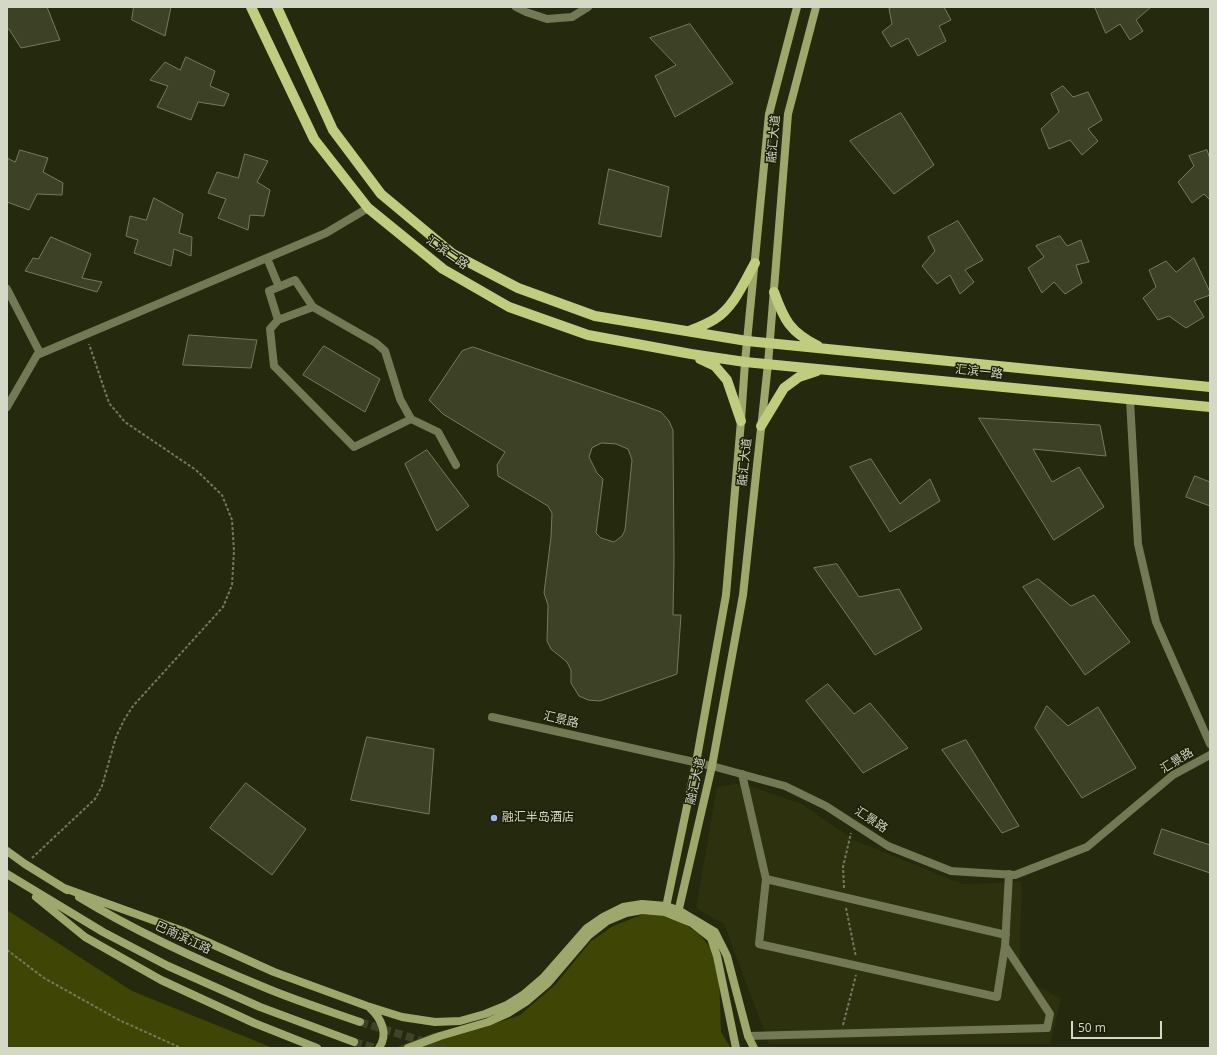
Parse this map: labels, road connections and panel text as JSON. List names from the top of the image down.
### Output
{
  "streets": {
    "main road": [
      "融汇大道",
      "汇滨二路",
      "汇滨一路",
      "巴南滨江路"
    ],
    "street": ["汇景路"]
  },
  "crossings": [
    ["融汇大道", "汇滨二路"],
    ["融汇大道", "汇滨一路"],
    ["融汇大道", "汇景路"],
    ["汇滨二路", "汇滨一路"]
  ],
  "places": ["融汇半岛酒店"],
  "scale_bar": "50 m"
}
